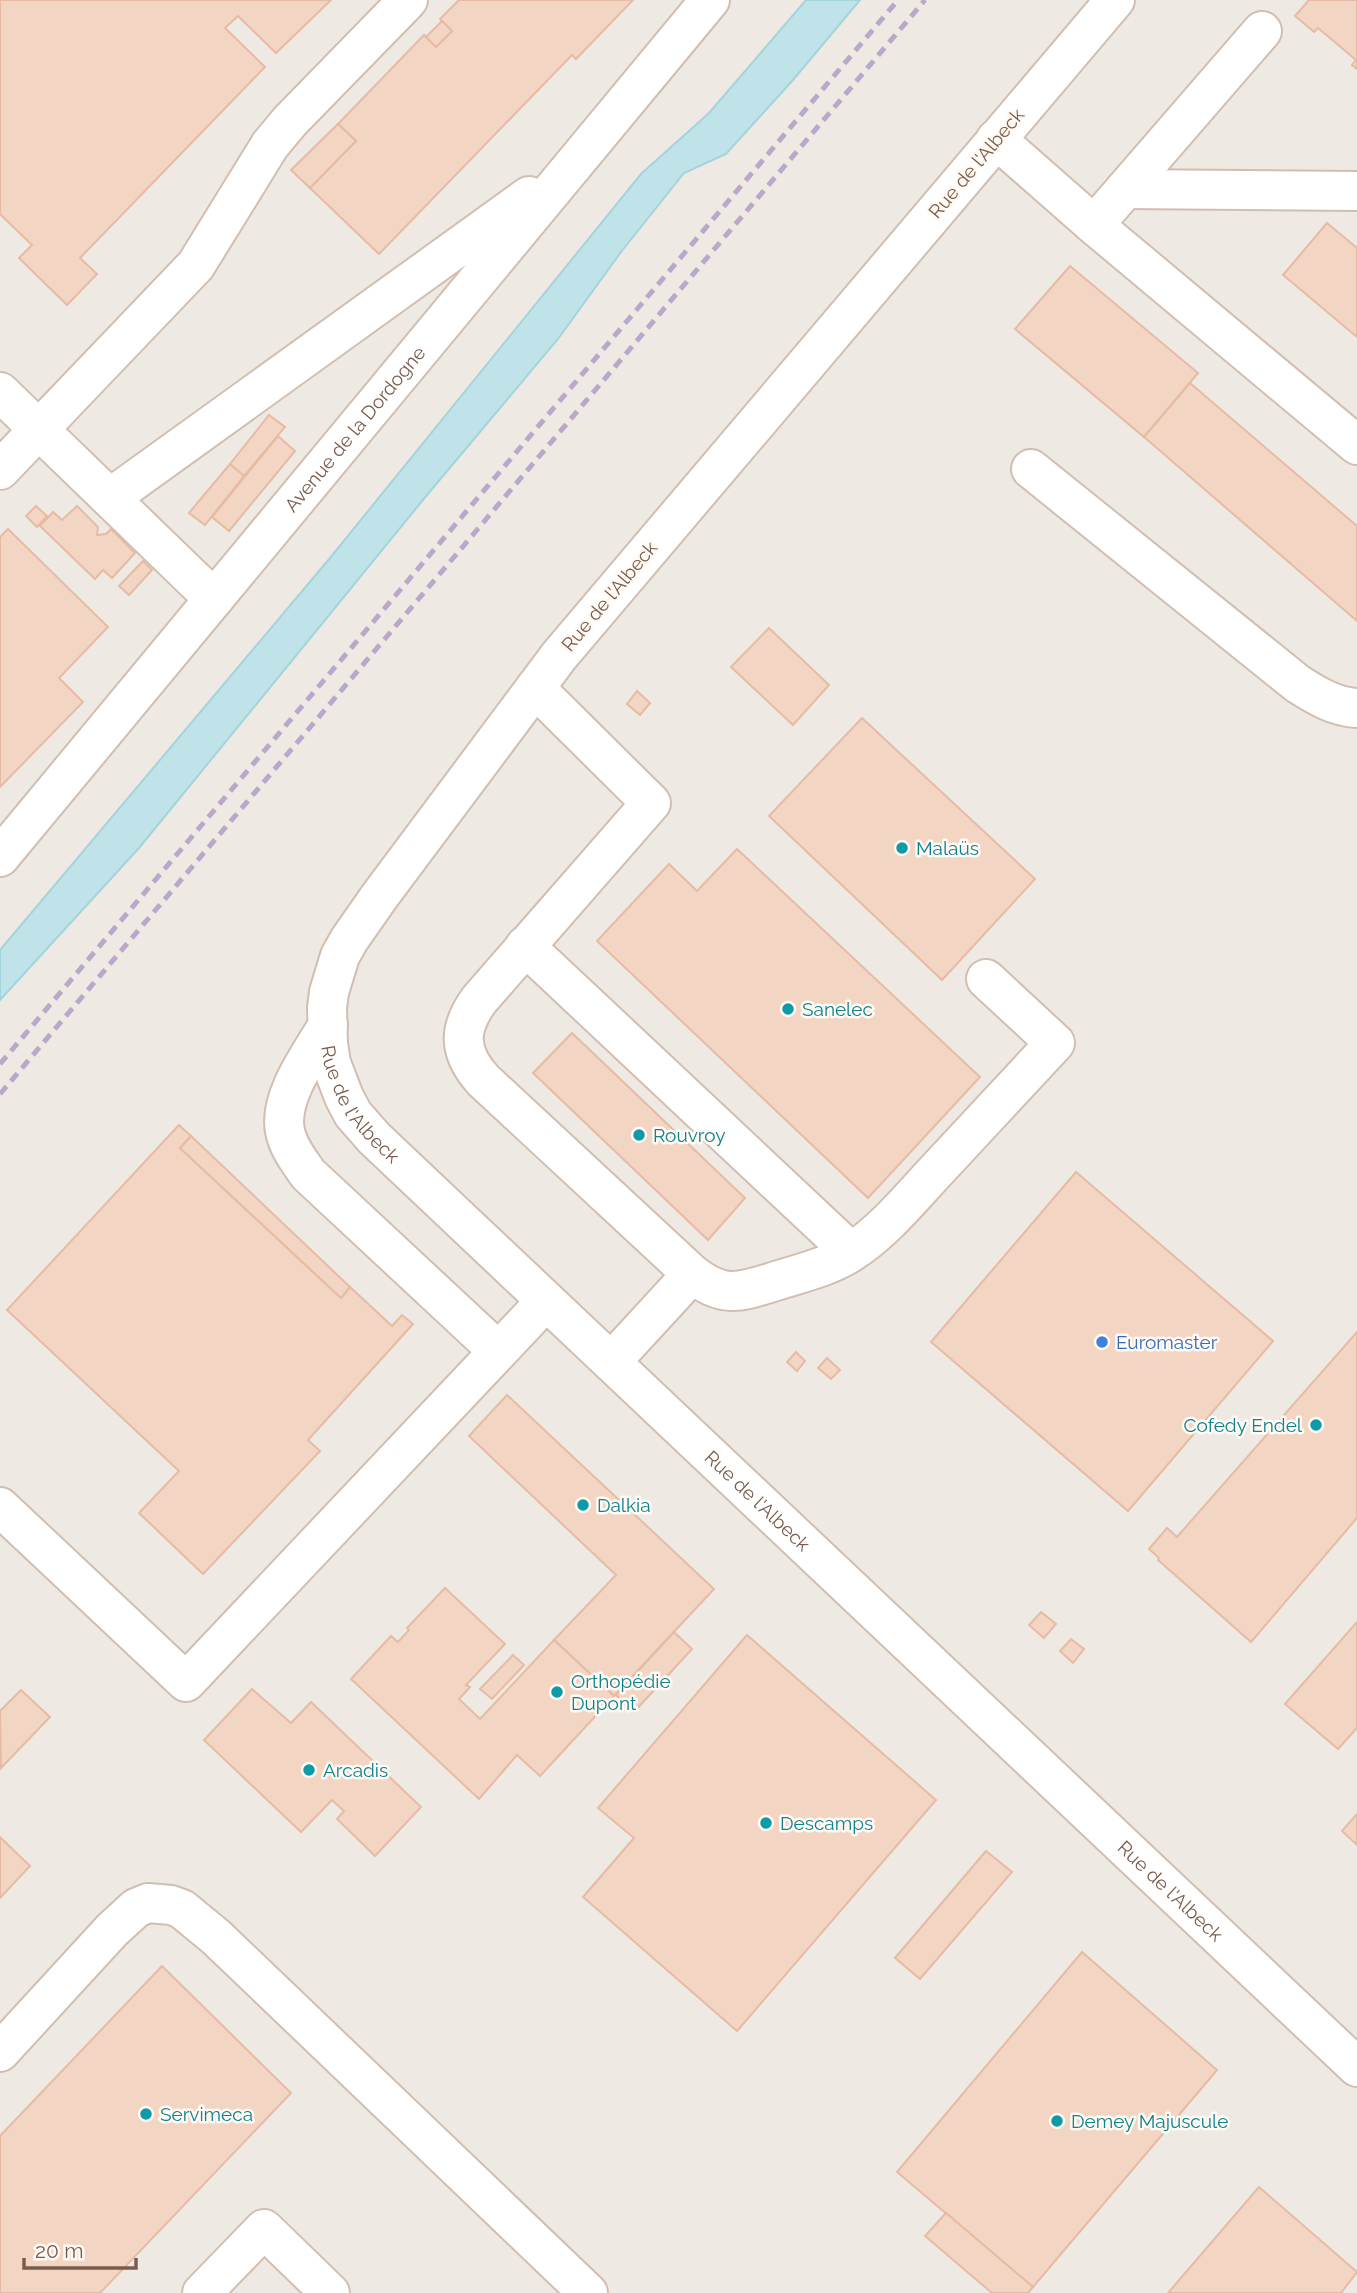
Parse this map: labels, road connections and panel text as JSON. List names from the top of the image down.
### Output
{
  "streets": {
    "street": ["Rue de l'Albeck", "Avenue de la Dordogne"]
  },
  "places": [
    "Malaüs",
    "Sanelec",
    "Rouvroy",
    "Euromaster",
    "Cofedy Endel",
    "Dalkia",
    "Orthopédie Dupont",
    "Arcadis",
    "Descamps",
    "Servimeca",
    "Demey Majuscule"
  ],
  "scale_bar": "20 m"
}
